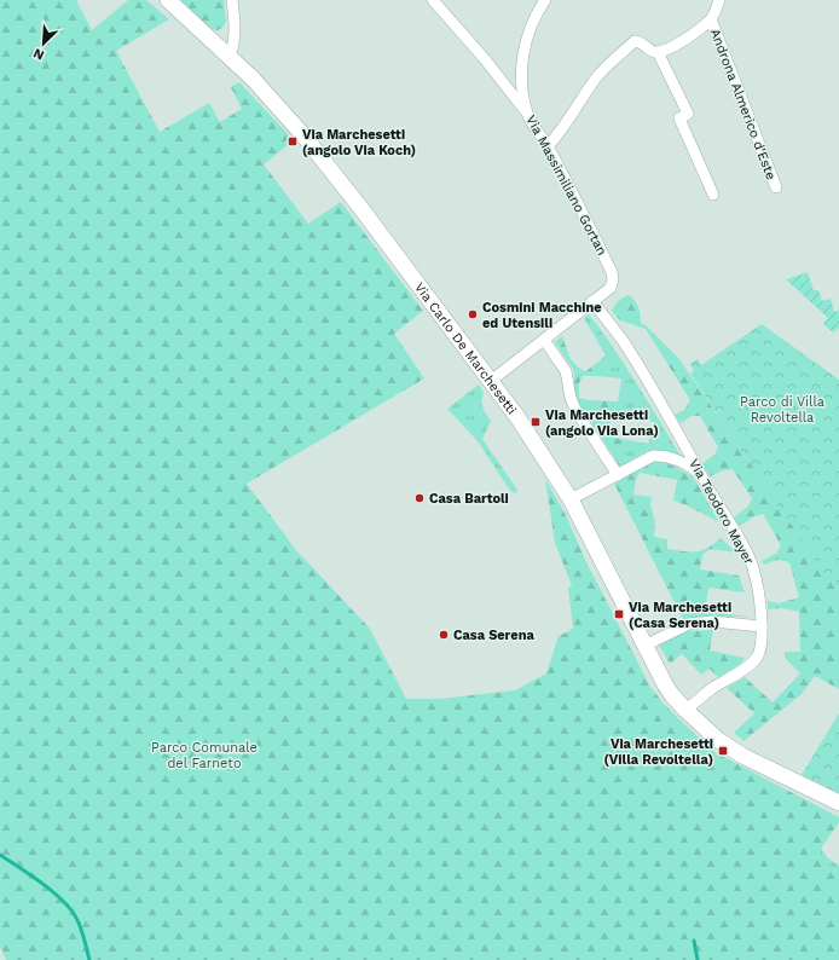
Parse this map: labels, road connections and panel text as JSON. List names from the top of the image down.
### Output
{
  "streets": {
    "main road": ["Via Carlo De Marchesetti"],
    "street": ["Androna Almerico d'Este", "Via Massimiliano Gortan", "Via Teodoro Mayer"]
  },
  "crossings": [
    ["Via Massimiliano Gortan", "Via Teodoro Mayer"],
    ["Via Carlo De Marchesetti", "Via Teodoro Mayer"]
  ],
  "parks": ["Parco di Villa Revoltella", "Parco Comunale del Farneto"],
  "places": {
    "transit": [
      "Via Marchesetti (angolo Via Koch)",
      "Via Marchesetti (angolo Via Lona)",
      "Via Marchesetti (Casa Serena)",
      "Via Marchesetti (Villa Revoltella)"
    ],
    "other": ["Cosmini Macchine ed Utensili", "Casa Bartoli", "Casa Serena"]
  },
  "north": "bottom left"
}
